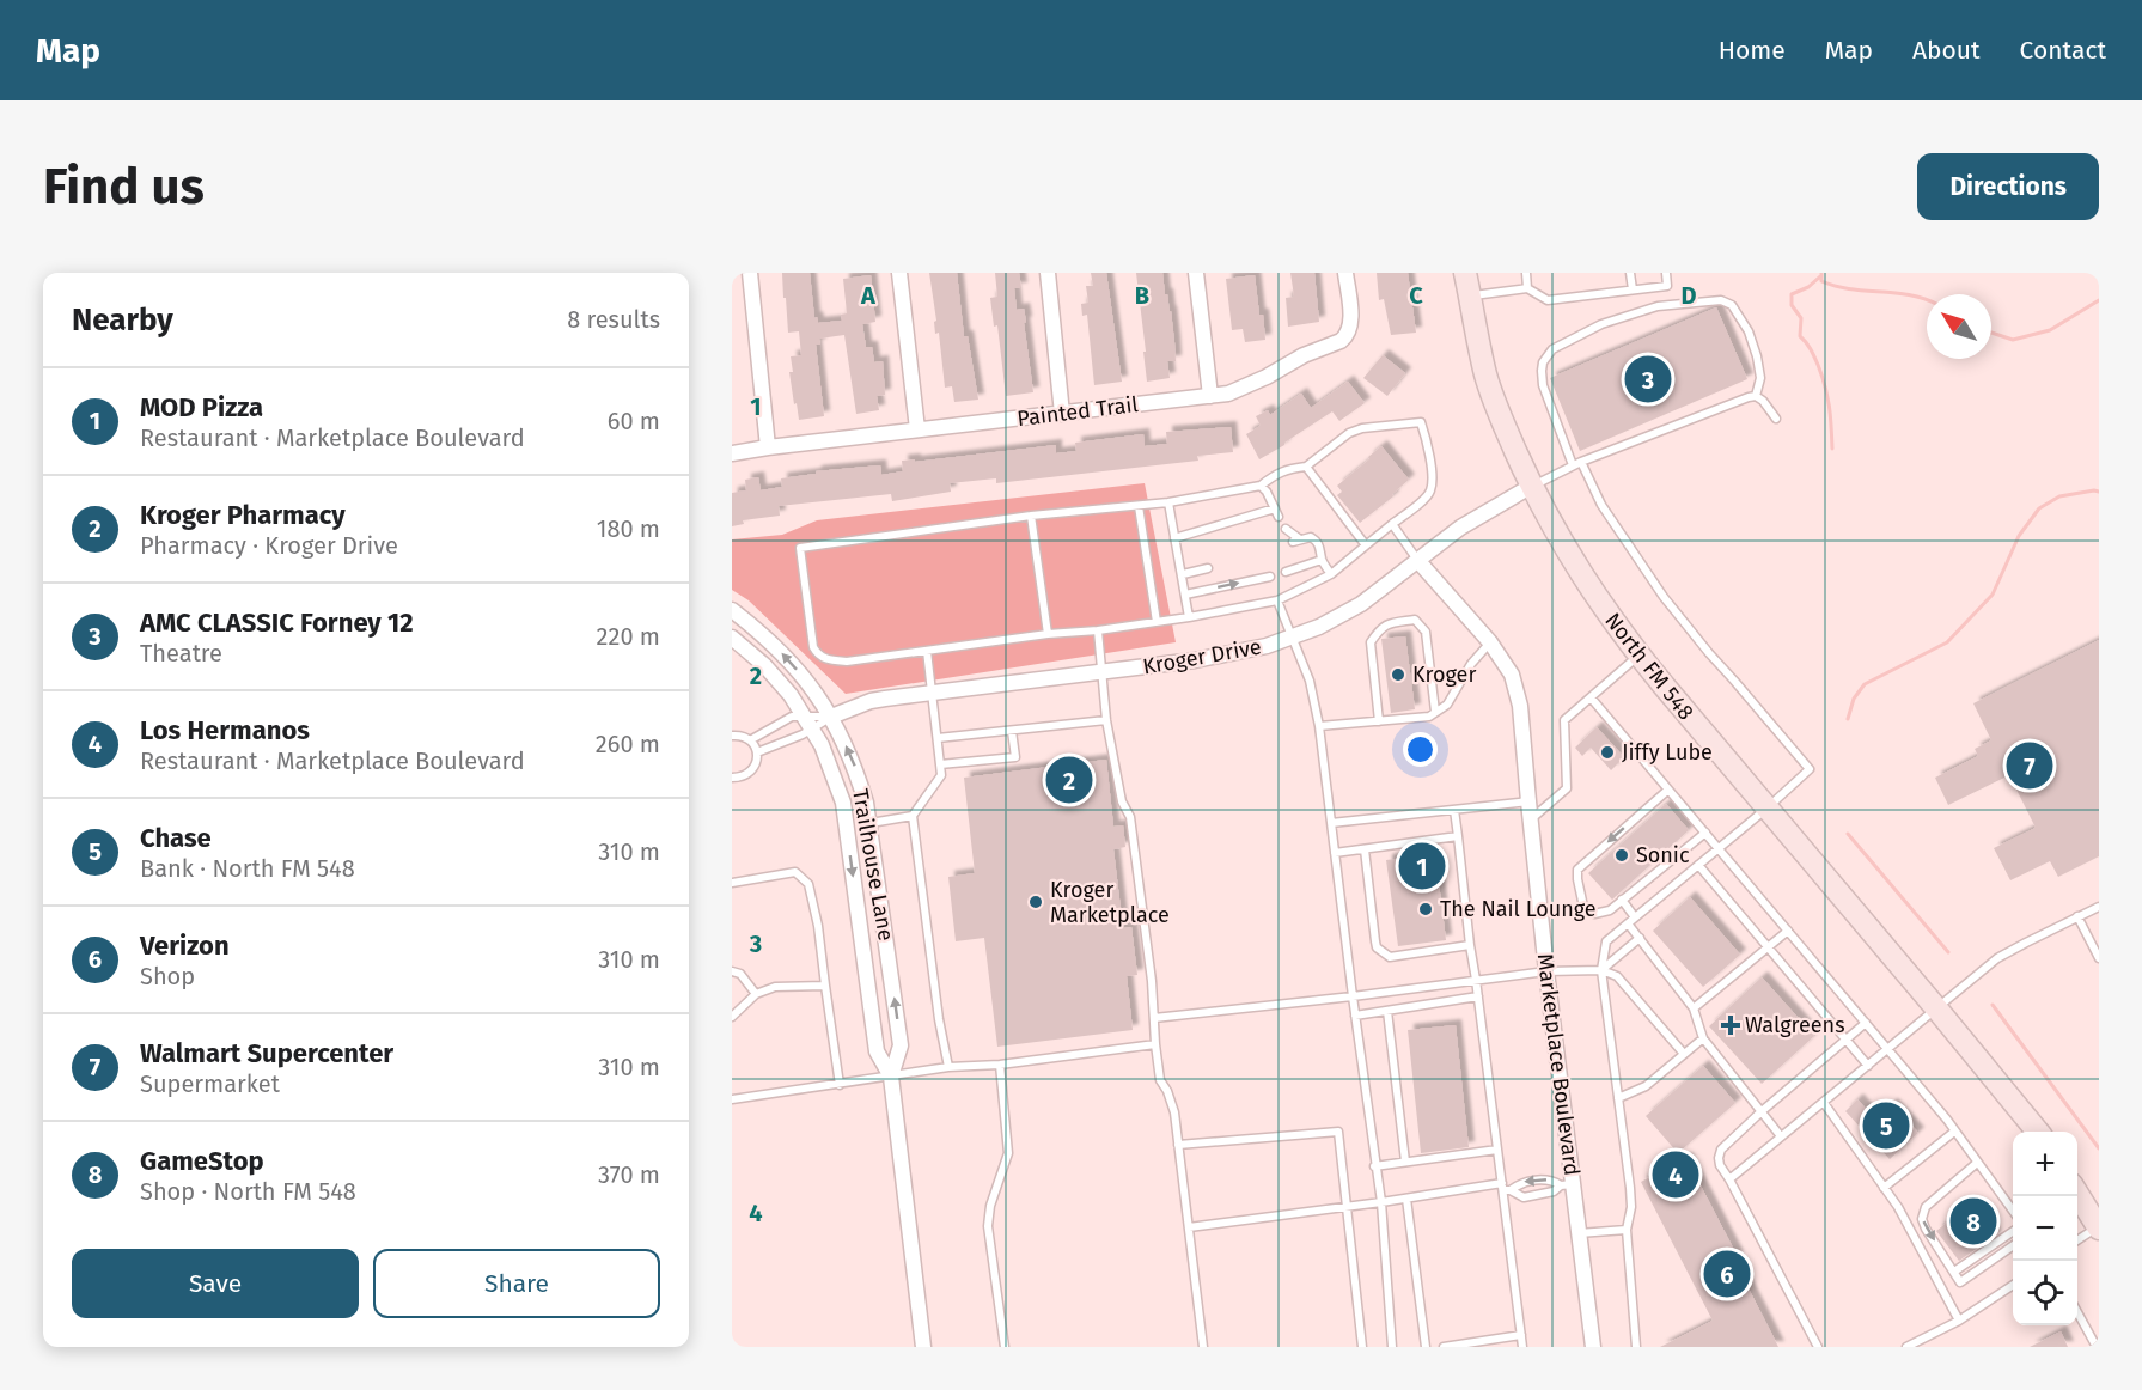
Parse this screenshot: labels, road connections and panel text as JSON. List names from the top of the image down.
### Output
{
  "streets": {
    "main road": ["North FM 548"],
    "street": [
      "Painted Trail",
      "Kroger Drive",
      "Trailhouse Lane",
      "Marketplace Boulevard"
    ]
  },
  "crossings": [
    ["Kroger Drive", "North FM 548"],
    ["Kroger Drive", "Trailhouse Lane"],
    ["Kroger Drive", "Marketplace Boulevard"]
  ],
  "places": {
    "other": [
      "Kroger",
      "Jiffy Lube",
      "Sonic",
      "Kroger Marketplace",
      "The Nail Lounge"
    ],
    "health": ["Walgreens"]
  },
  "north": "top left",
  "page": {
    "header": "Map",
    "nav": [
      "Home",
      "Map",
      "About",
      "Contact"
    ],
    "buttons": [
      "Directions",
      ["Save", "Share"]
    ],
    "title": "Find us",
    "heading": ["Nearby", "8 results"],
    "pins": [
      "3",
      "7",
      "2",
      "1",
      "5",
      "4",
      "8",
      "6"
    ],
    "list": [
      {
        "mark": "1",
        "name": "MOD Pizza",
        "note": "Restaurant · Marketplace Boulevard",
        "value": "60 m"
      },
      {
        "mark": "2",
        "name": "Kroger Pharmacy",
        "note": "Pharmacy · Kroger Drive",
        "value": "180 m"
      },
      {
        "mark": "3",
        "name": "AMC CLASSIC Forney 12",
        "note": "Theatre",
        "value": "220 m"
      },
      {
        "mark": "4",
        "name": "Los Hermanos",
        "note": "Restaurant · Marketplace Boulevard",
        "value": "260 m"
      },
      {
        "mark": "5",
        "name": "Chase",
        "note": "Bank · North FM 548",
        "value": "310 m"
      },
      {
        "mark": "6",
        "name": "Verizon",
        "note": "Shop",
        "value": "310 m"
      },
      {
        "mark": "7",
        "name": "Walmart Supercenter",
        "note": "Supermarket",
        "value": "310 m"
      },
      {
        "mark": "8",
        "name": "GameStop",
        "note": "Shop · North FM 548",
        "value": "370 m"
      }
    ],
    "map_buttons": ["+", "−"]
  },
  "grid": {
    "columns": [
      "A",
      "B",
      "C",
      "D"
    ],
    "rows": [
      "1",
      "2",
      "3",
      "4"
    ]
  }
}
